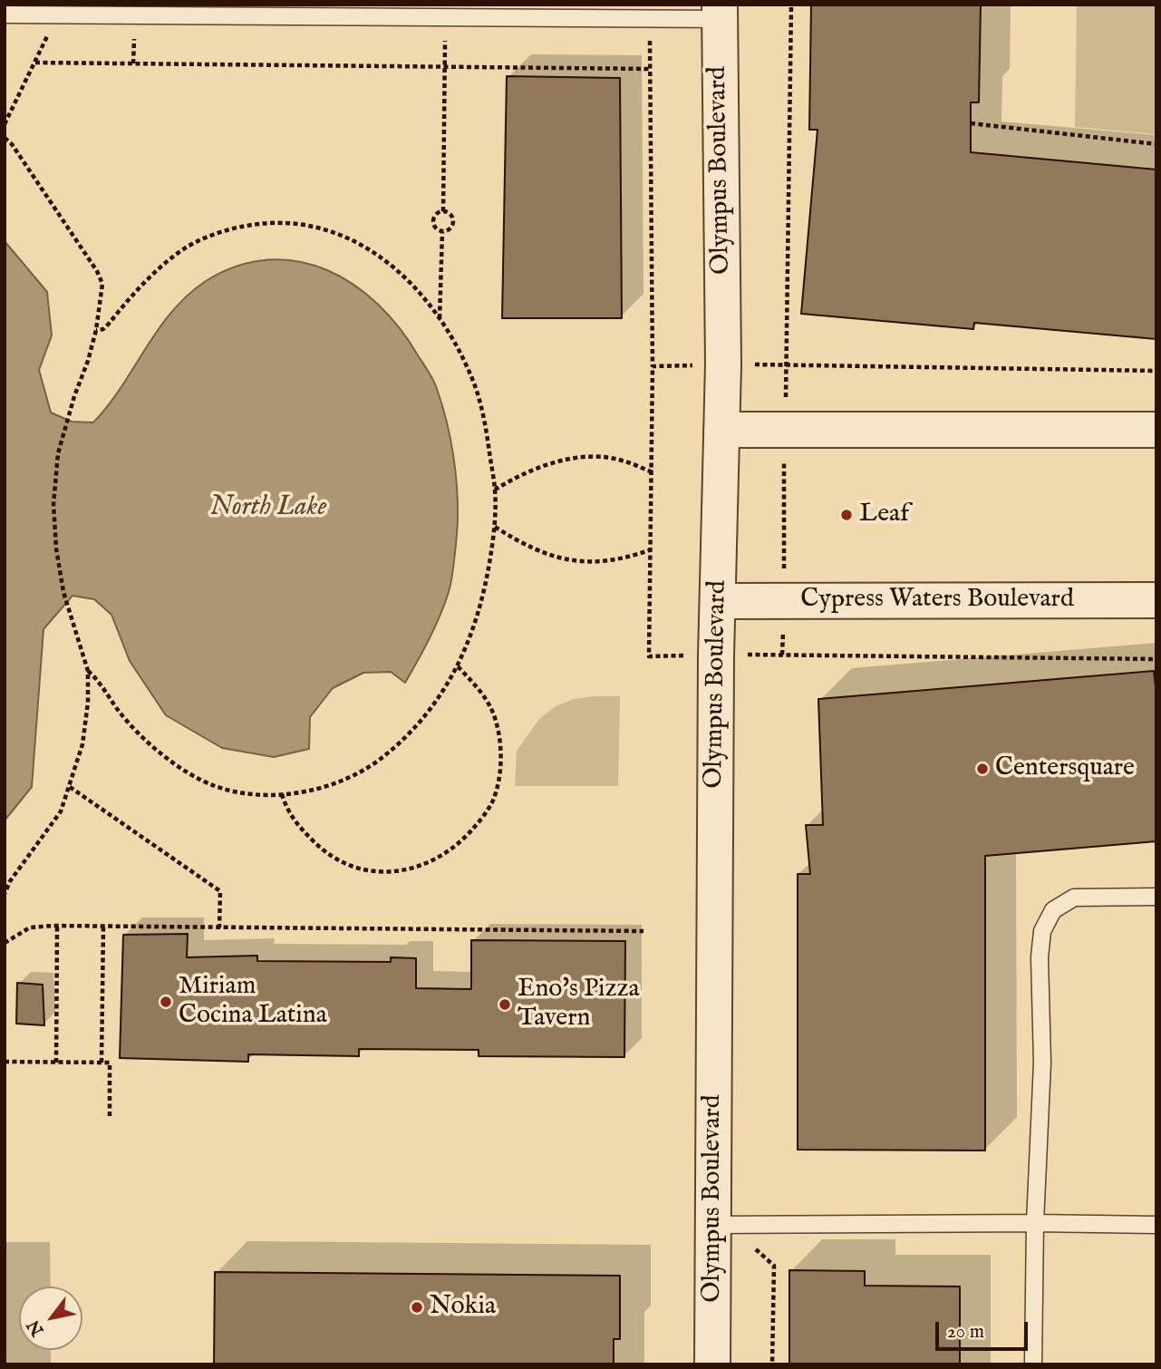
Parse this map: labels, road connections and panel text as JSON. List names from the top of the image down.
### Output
{
  "streets": {
    "street": ["Olympus Boulevard", "Cypress Waters Boulevard"]
  },
  "crossings": [
    ["Olympus Boulevard", "Cypress Waters Boulevard"]
  ],
  "water": ["North Lake"],
  "places": [
    "Leaf",
    "Centersquare",
    "Miriam Cocina Latina",
    "Eno's Pizza Tavern",
    "Nokia"
  ],
  "scale_bar": "20 m",
  "north": "bottom left"
}
